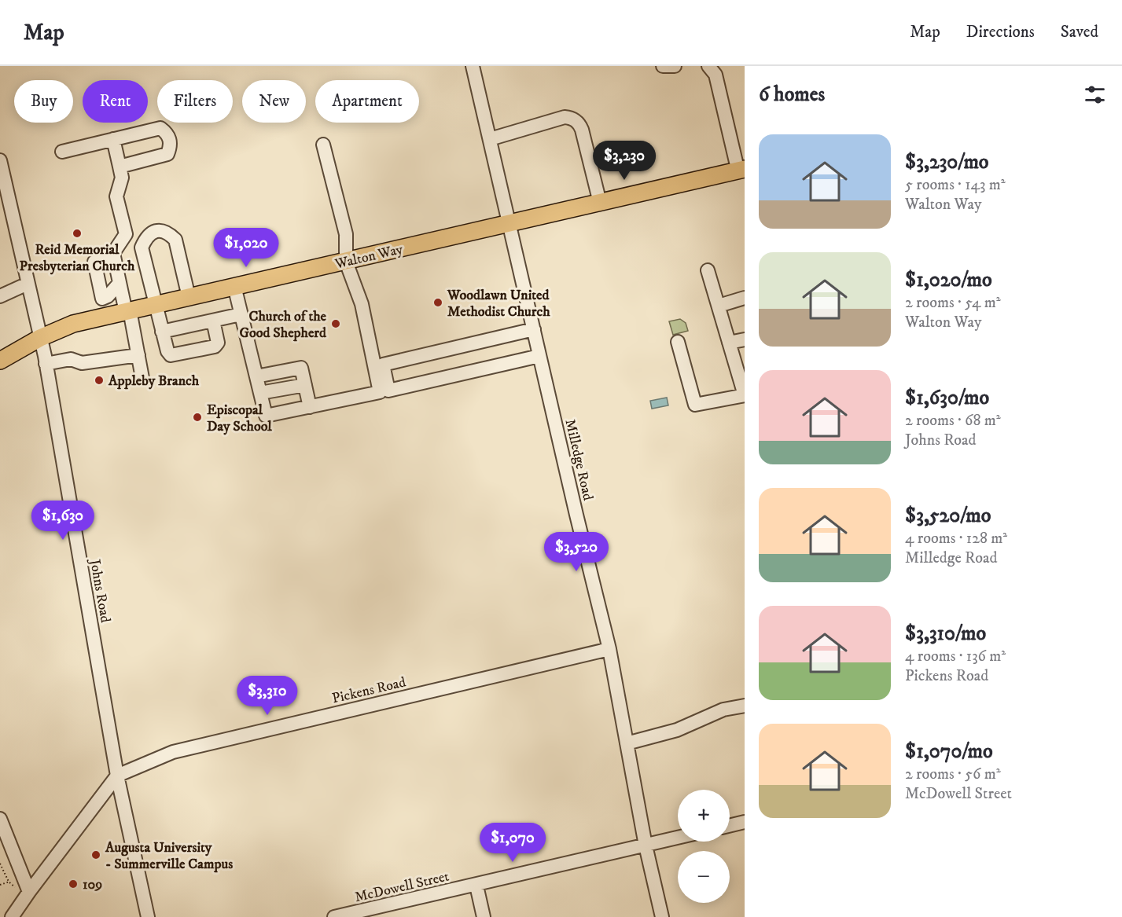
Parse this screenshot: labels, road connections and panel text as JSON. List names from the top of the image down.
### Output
{
  "streets": {
    "main road": ["Walton Way"],
    "street": [
      "Milledge Road",
      "Johns Road",
      "Pickens Road",
      "McDowell Street"
    ]
  },
  "crossings": [
    ["Walton Way", "Milledge Road"],
    ["Walton Way", "Johns Road"],
    ["Milledge Road", "Pickens Road"],
    ["Milledge Road", "McDowell Street"],
    ["Johns Road", "Pickens Road"]
  ],
  "places": [
    "Reid Memorial Presbyterian Church",
    "Woodlawn United Methodist Church",
    "Church of the Good Shepherd",
    "Appleby Branch",
    "Episcopal Day School",
    "Augusta University - Summerville Campus",
    "109"
  ],
  "page": {
    "header": "Map",
    "nav": ["Map", "Directions", "Saved"],
    "heading": "6 homes",
    "chip": [
      "Buy",
      "Rent",
      "Filters",
      "New",
      "Apartment"
    ],
    "list": [
      {
        "name": "$3,230/mo",
        "note": "5 rooms · 143 m² · Walton Way"
      },
      {
        "name": "$1,020/mo",
        "note": "2 rooms · 54 m² · Walton Way"
      },
      {
        "name": "$1,630/mo",
        "note": "2 rooms · 68 m² · Johns Road"
      },
      {
        "name": "$3,520/mo",
        "note": "4 rooms · 128 m² · Milledge Road"
      },
      {
        "name": "$3,310/mo",
        "note": "4 rooms · 136 m² · Pickens Road"
      },
      {
        "name": "$1,070/mo",
        "note": "2 rooms · 56 m² · McDowell Street"
      }
    ],
    "price": [
      "$3,230",
      "$1,020",
      "$1,630",
      "$3,520",
      "$3,310",
      "$1,070"
    ],
    "map_buttons": ["+", "−"]
  }
}
